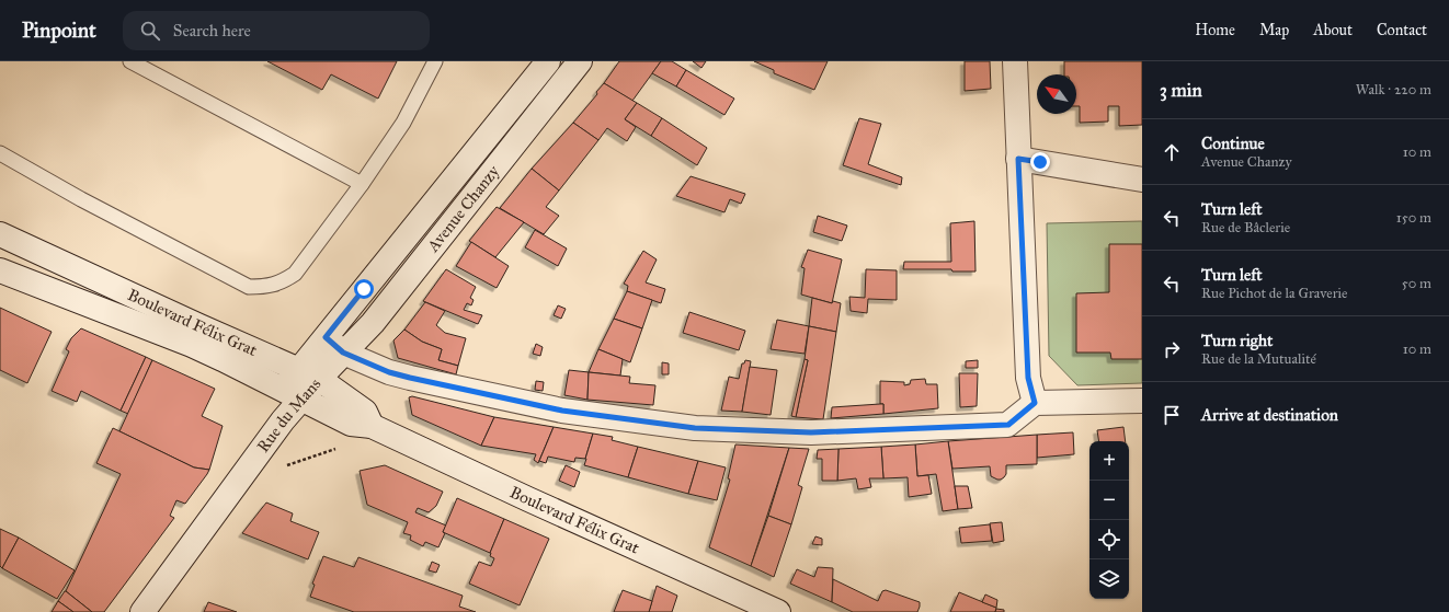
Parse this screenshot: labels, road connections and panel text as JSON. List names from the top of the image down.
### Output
{
  "streets": {
    "street": ["Avenue Chanzy", "Boulevard Félix Grat", "Rue du Mans"]
  },
  "crossings": [
    ["Avenue Chanzy", "Rue du Mans"],
    ["Boulevard Félix Grat", "Rue du Mans"]
  ],
  "north": "top left",
  "page": {
    "header": "Pinpoint",
    "search": "Search here",
    "nav": [
      "Home",
      "Map",
      "About",
      "Contact"
    ],
    "heading": ["3 min", "Walk · 220 m"],
    "list": [
      ["Continue", "Avenue Chanzy", "10 m"],
      ["Turn left", "Rue de Bâclerie", "150 m"],
      ["Turn left", "Rue Pichot de la Graverie", "50 m"],
      ["Turn right", "Rue de la Mutualité", "10 m"],
      "Arrive at destination"
    ],
    "map_buttons": ["+", "−"]
  }
}
